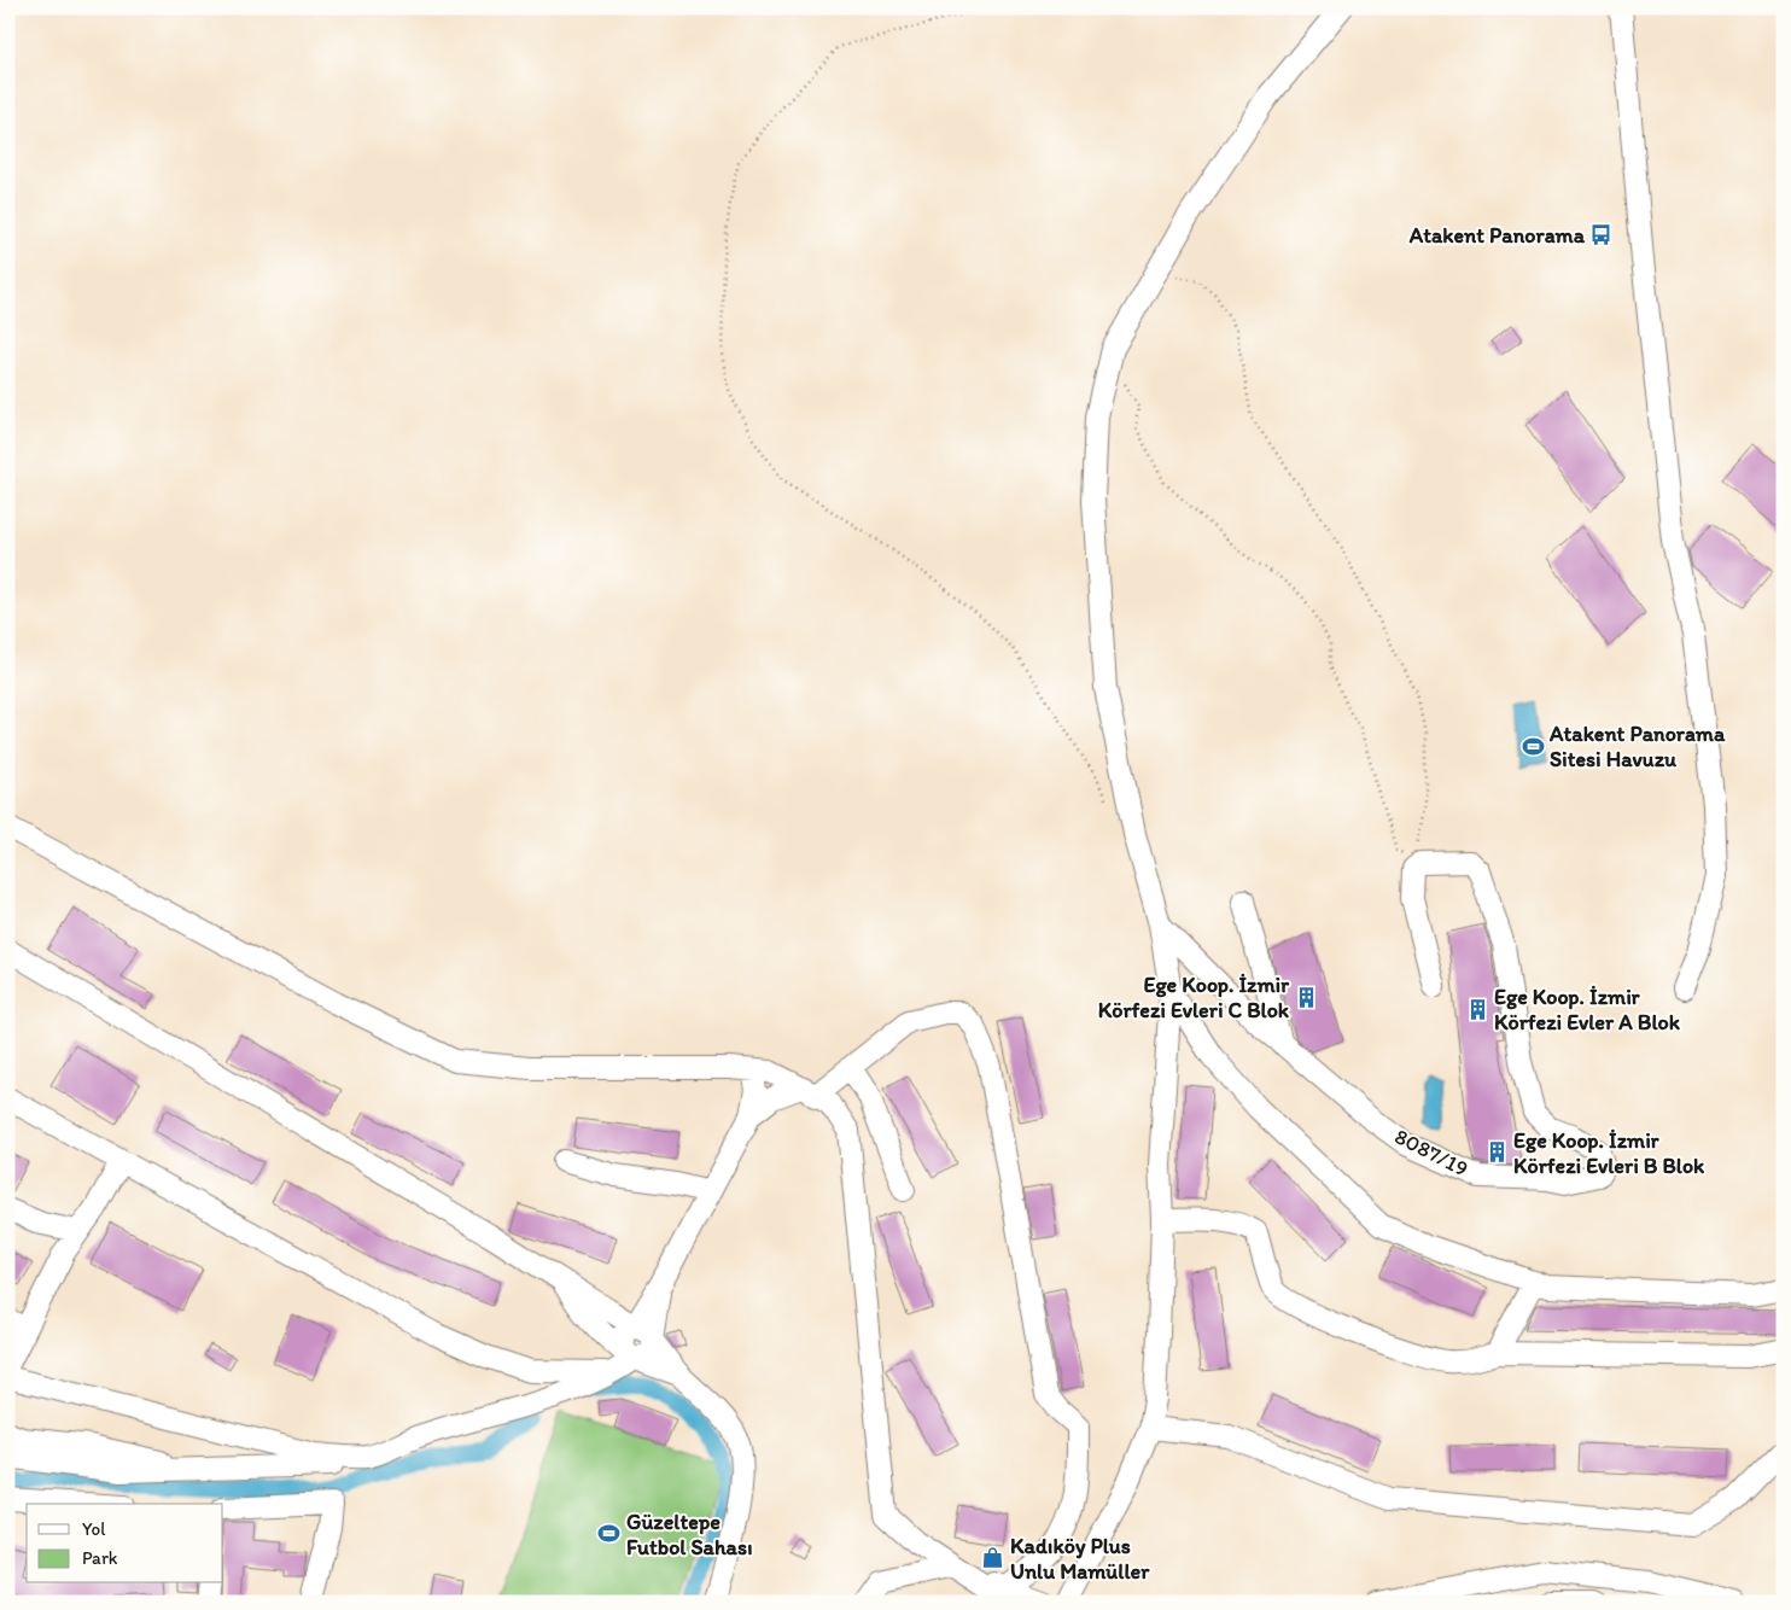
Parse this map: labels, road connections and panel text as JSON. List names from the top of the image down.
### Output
{
  "streets": {
    "street": ["8087/19"]
  },
  "places": {
    "bus stop": ["Atakent Panorama"],
    "sports": ["Atakent Panorama Sitesi Havuzu", "Güzeltepe Futbol Sahası"],
    "building": ["Ege Koop. İzmir Körfezi Evleri C Blok", "Ege Koop. İzmir Körfezi Evler A Blok", "Ege Koop. İzmir Körfezi Evleri B Blok"],
    "shop": ["Kadıköy Plus Unlu Mamüller"]
  },
  "legend": ["Yol", "Park"]
}
